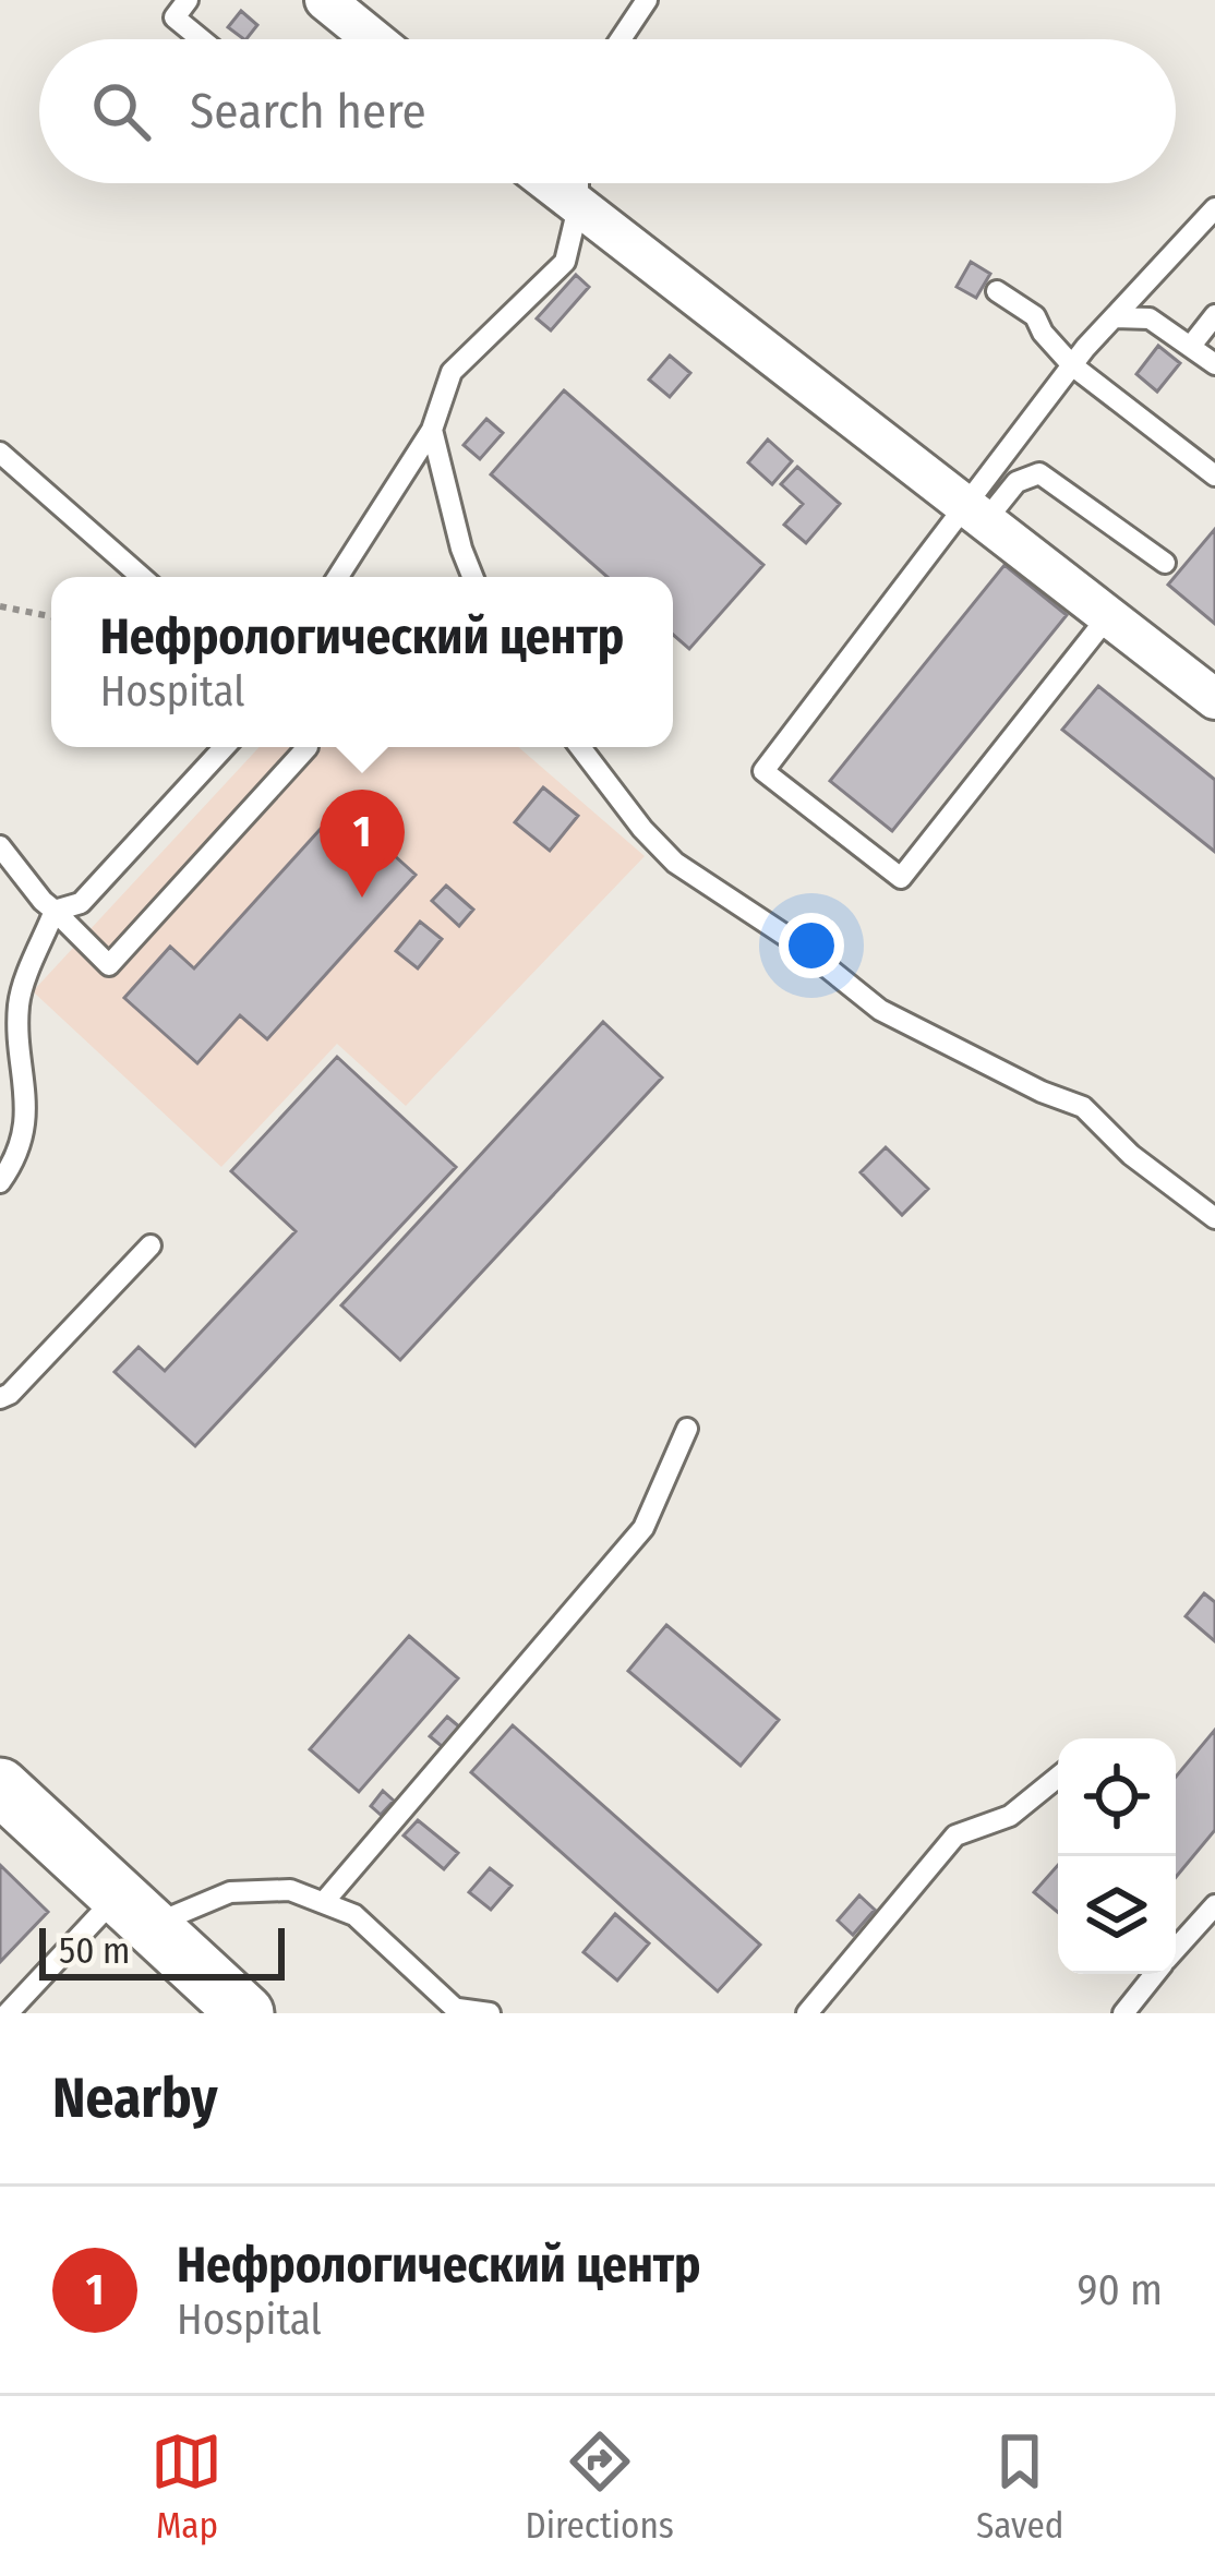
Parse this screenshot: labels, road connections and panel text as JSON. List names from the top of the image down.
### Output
{
  "scale_bar": "50 m",
  "page": {
    "search": "Search here",
    "popup": ["Нефрологический центр", "Hospital"],
    "pins": "1",
    "scale": "50 m",
    "heading": "Nearby",
    "list": [
      {
        "mark": "1",
        "name": "Нефрологический центр",
        "note": "Hospital",
        "value": "90 m"
      }
    ],
    "nav": ["Map", "Directions", "Saved"]
  }
}
